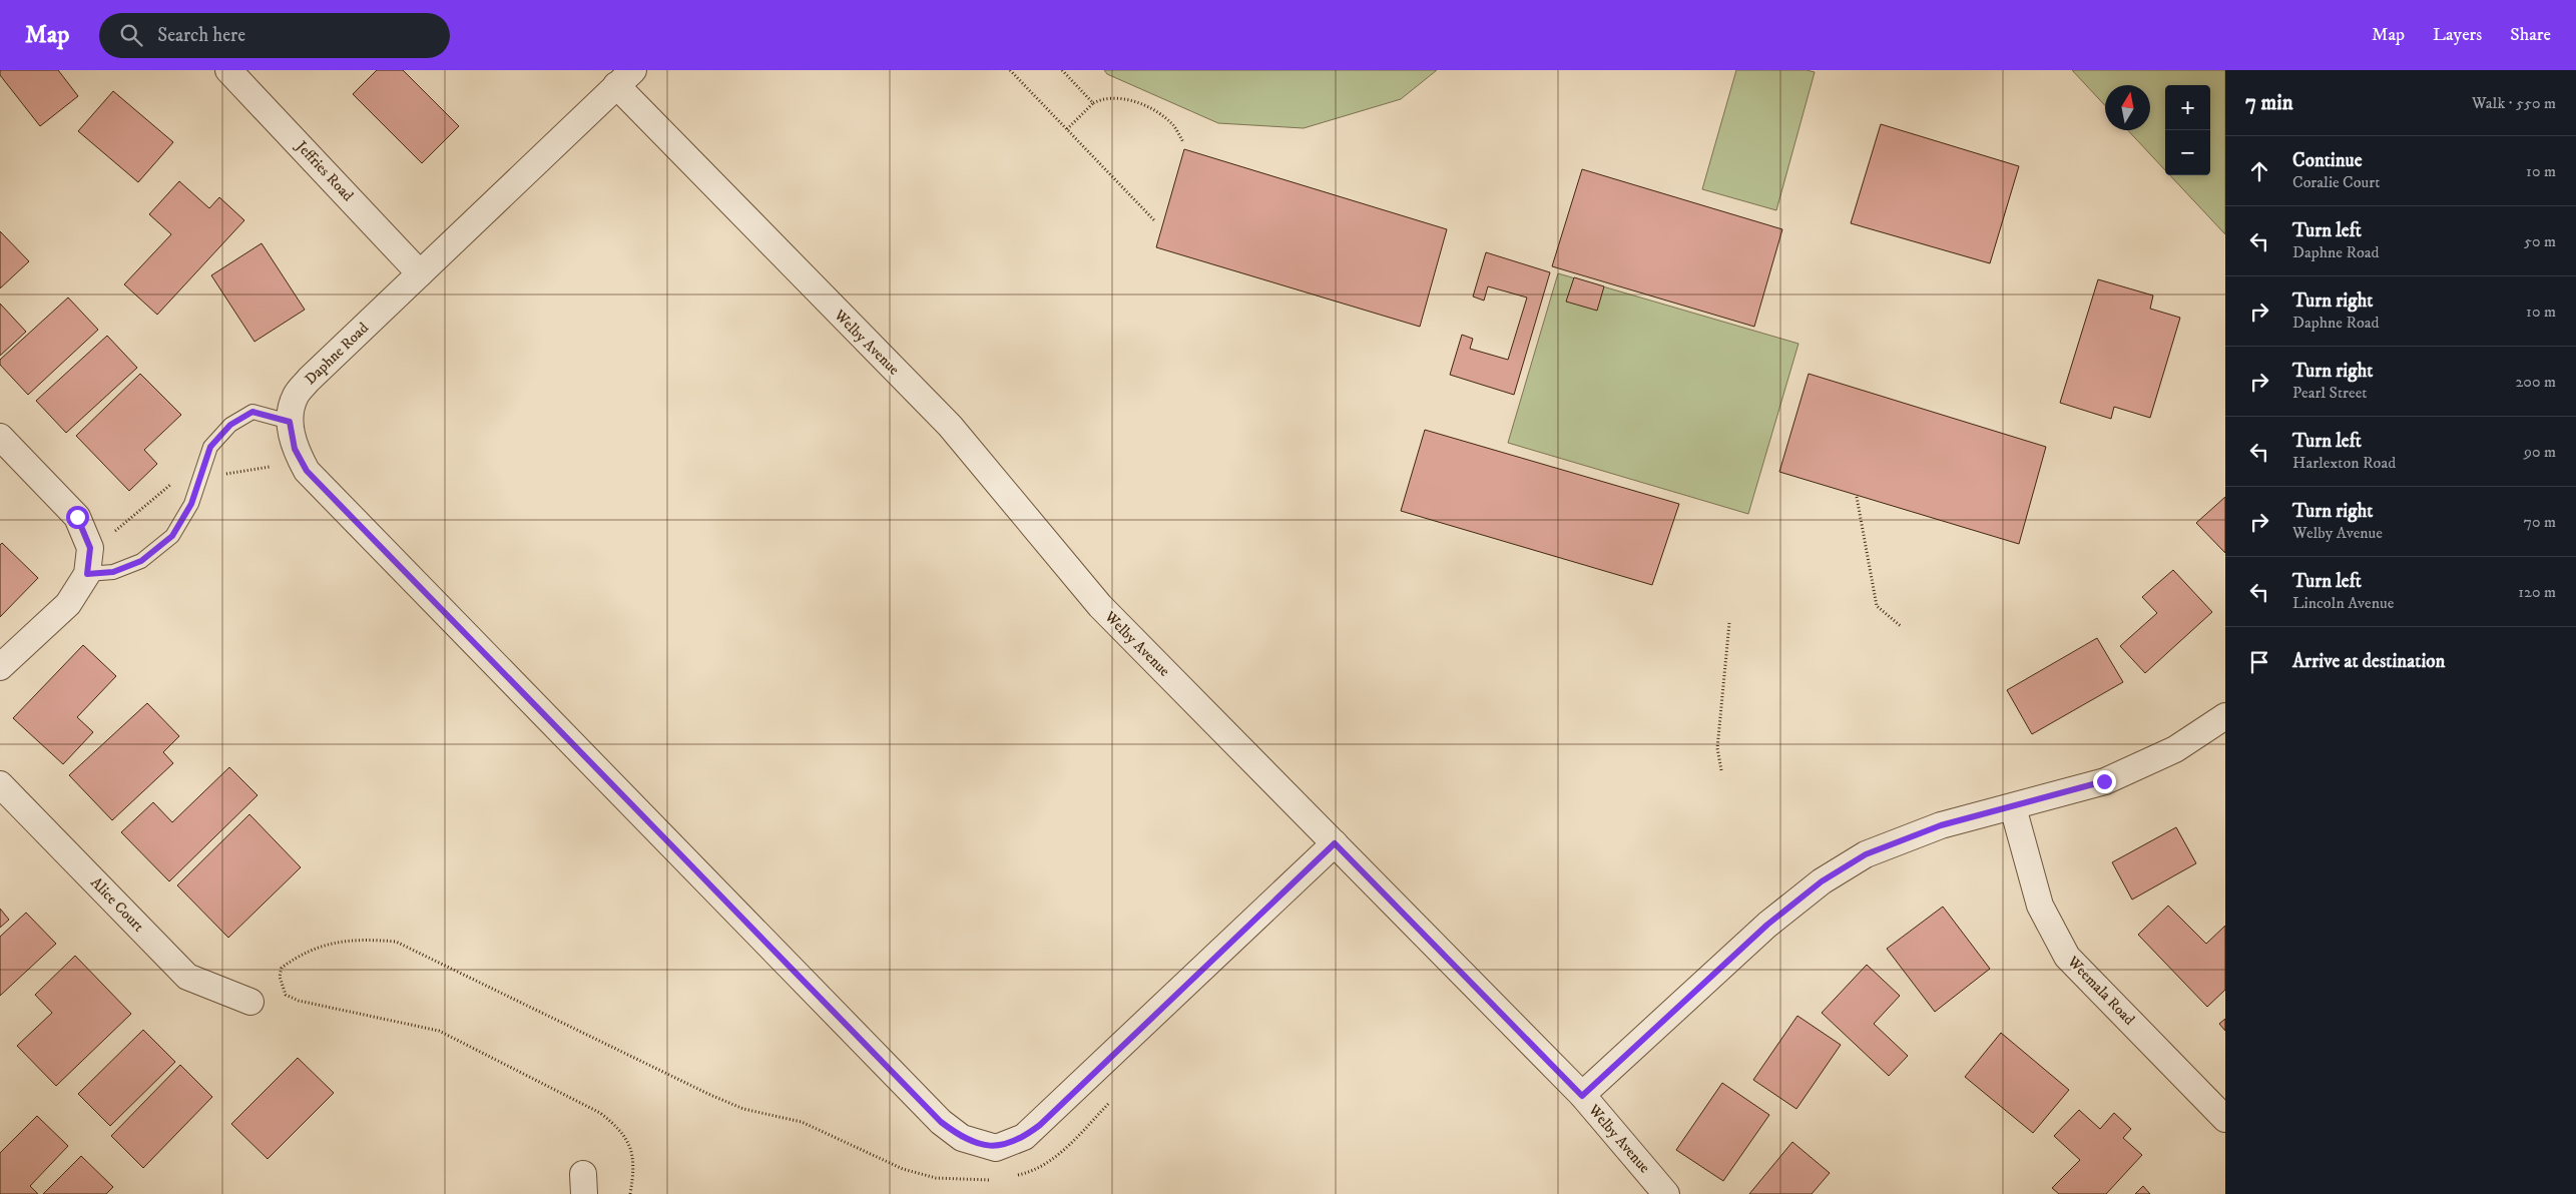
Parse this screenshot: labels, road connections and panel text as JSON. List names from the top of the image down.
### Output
{
  "streets": {
    "street": [
      "Jeffries Road",
      "Welby Avenue",
      "Daphne Road",
      "Alice Court",
      "Weemala Road"
    ]
  },
  "crossings": [
    ["Jeffries Road", "Daphne Road"],
    ["Welby Avenue", "Daphne Road"]
  ],
  "north": "top",
  "page": {
    "header": "Map",
    "search": "Search here",
    "nav": ["Map", "Layers", "Share"],
    "heading": ["7 min", "Walk · 550 m"],
    "map_buttons": ["+", "−"],
    "list": [
      ["Continue", "Coralie Court", "10 m"],
      ["Turn left", "Daphne Road", "50 m"],
      ["Turn right", "Daphne Road", "10 m"],
      ["Turn right", "Pearl Street", "200 m"],
      ["Turn left", "Harlexton Road", "90 m"],
      ["Turn right", "Welby Avenue", "70 m"],
      ["Turn left", "Lincoln Avenue", "120 m"],
      "Arrive at destination"
    ]
  }
}
